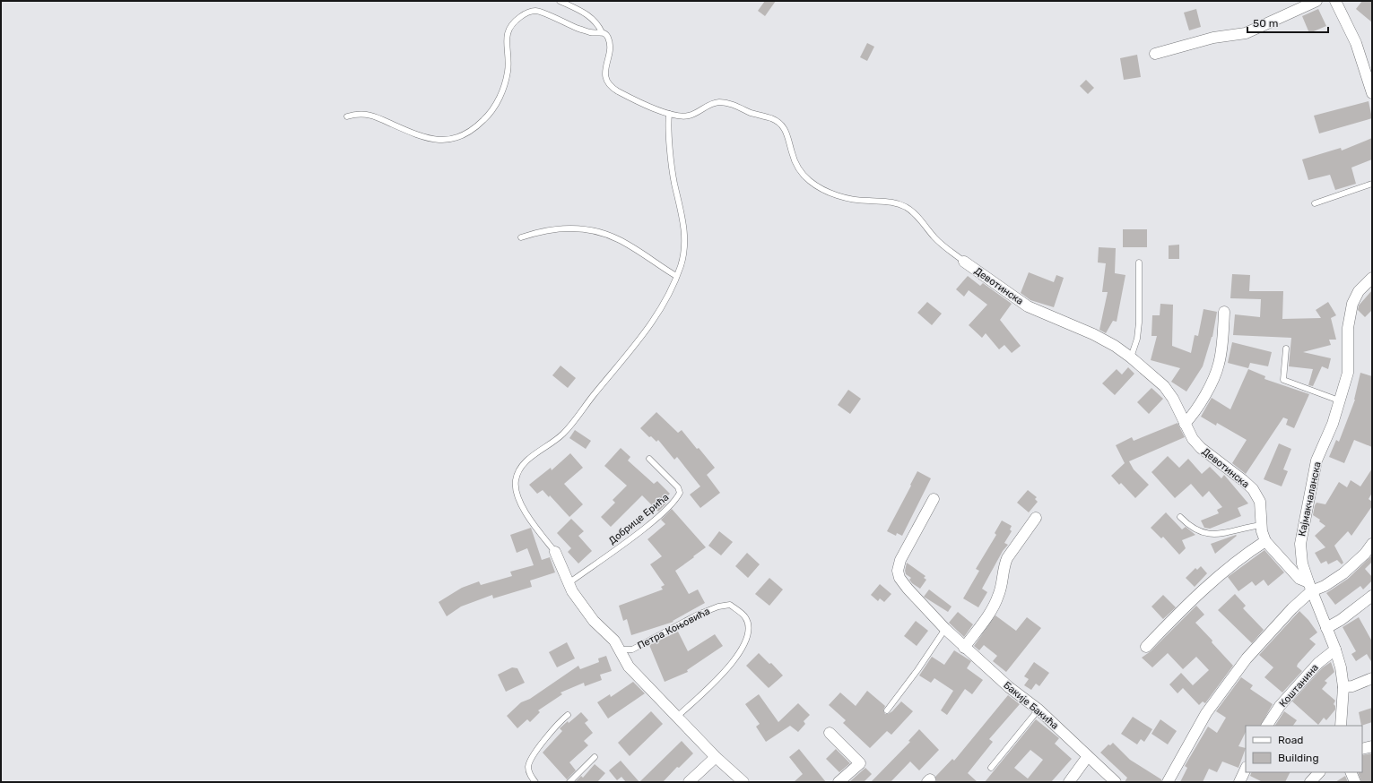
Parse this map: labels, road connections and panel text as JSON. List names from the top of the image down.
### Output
{
  "streets": {
    "street": [
      "Девотинска",
      "Кајмакчаланска",
      "Коштанина",
      "Бакије Бакића"
    ],
    "lane": ["Добрице Ерића", "Петра Коњовића"]
  },
  "crossings": [
    ["Девотинска", "Кајмакчаланска"],
    ["Кајмакчаланска", "Коштанина"]
  ],
  "legend": ["Road", "Building"],
  "scale_bar": "50 m"
}
